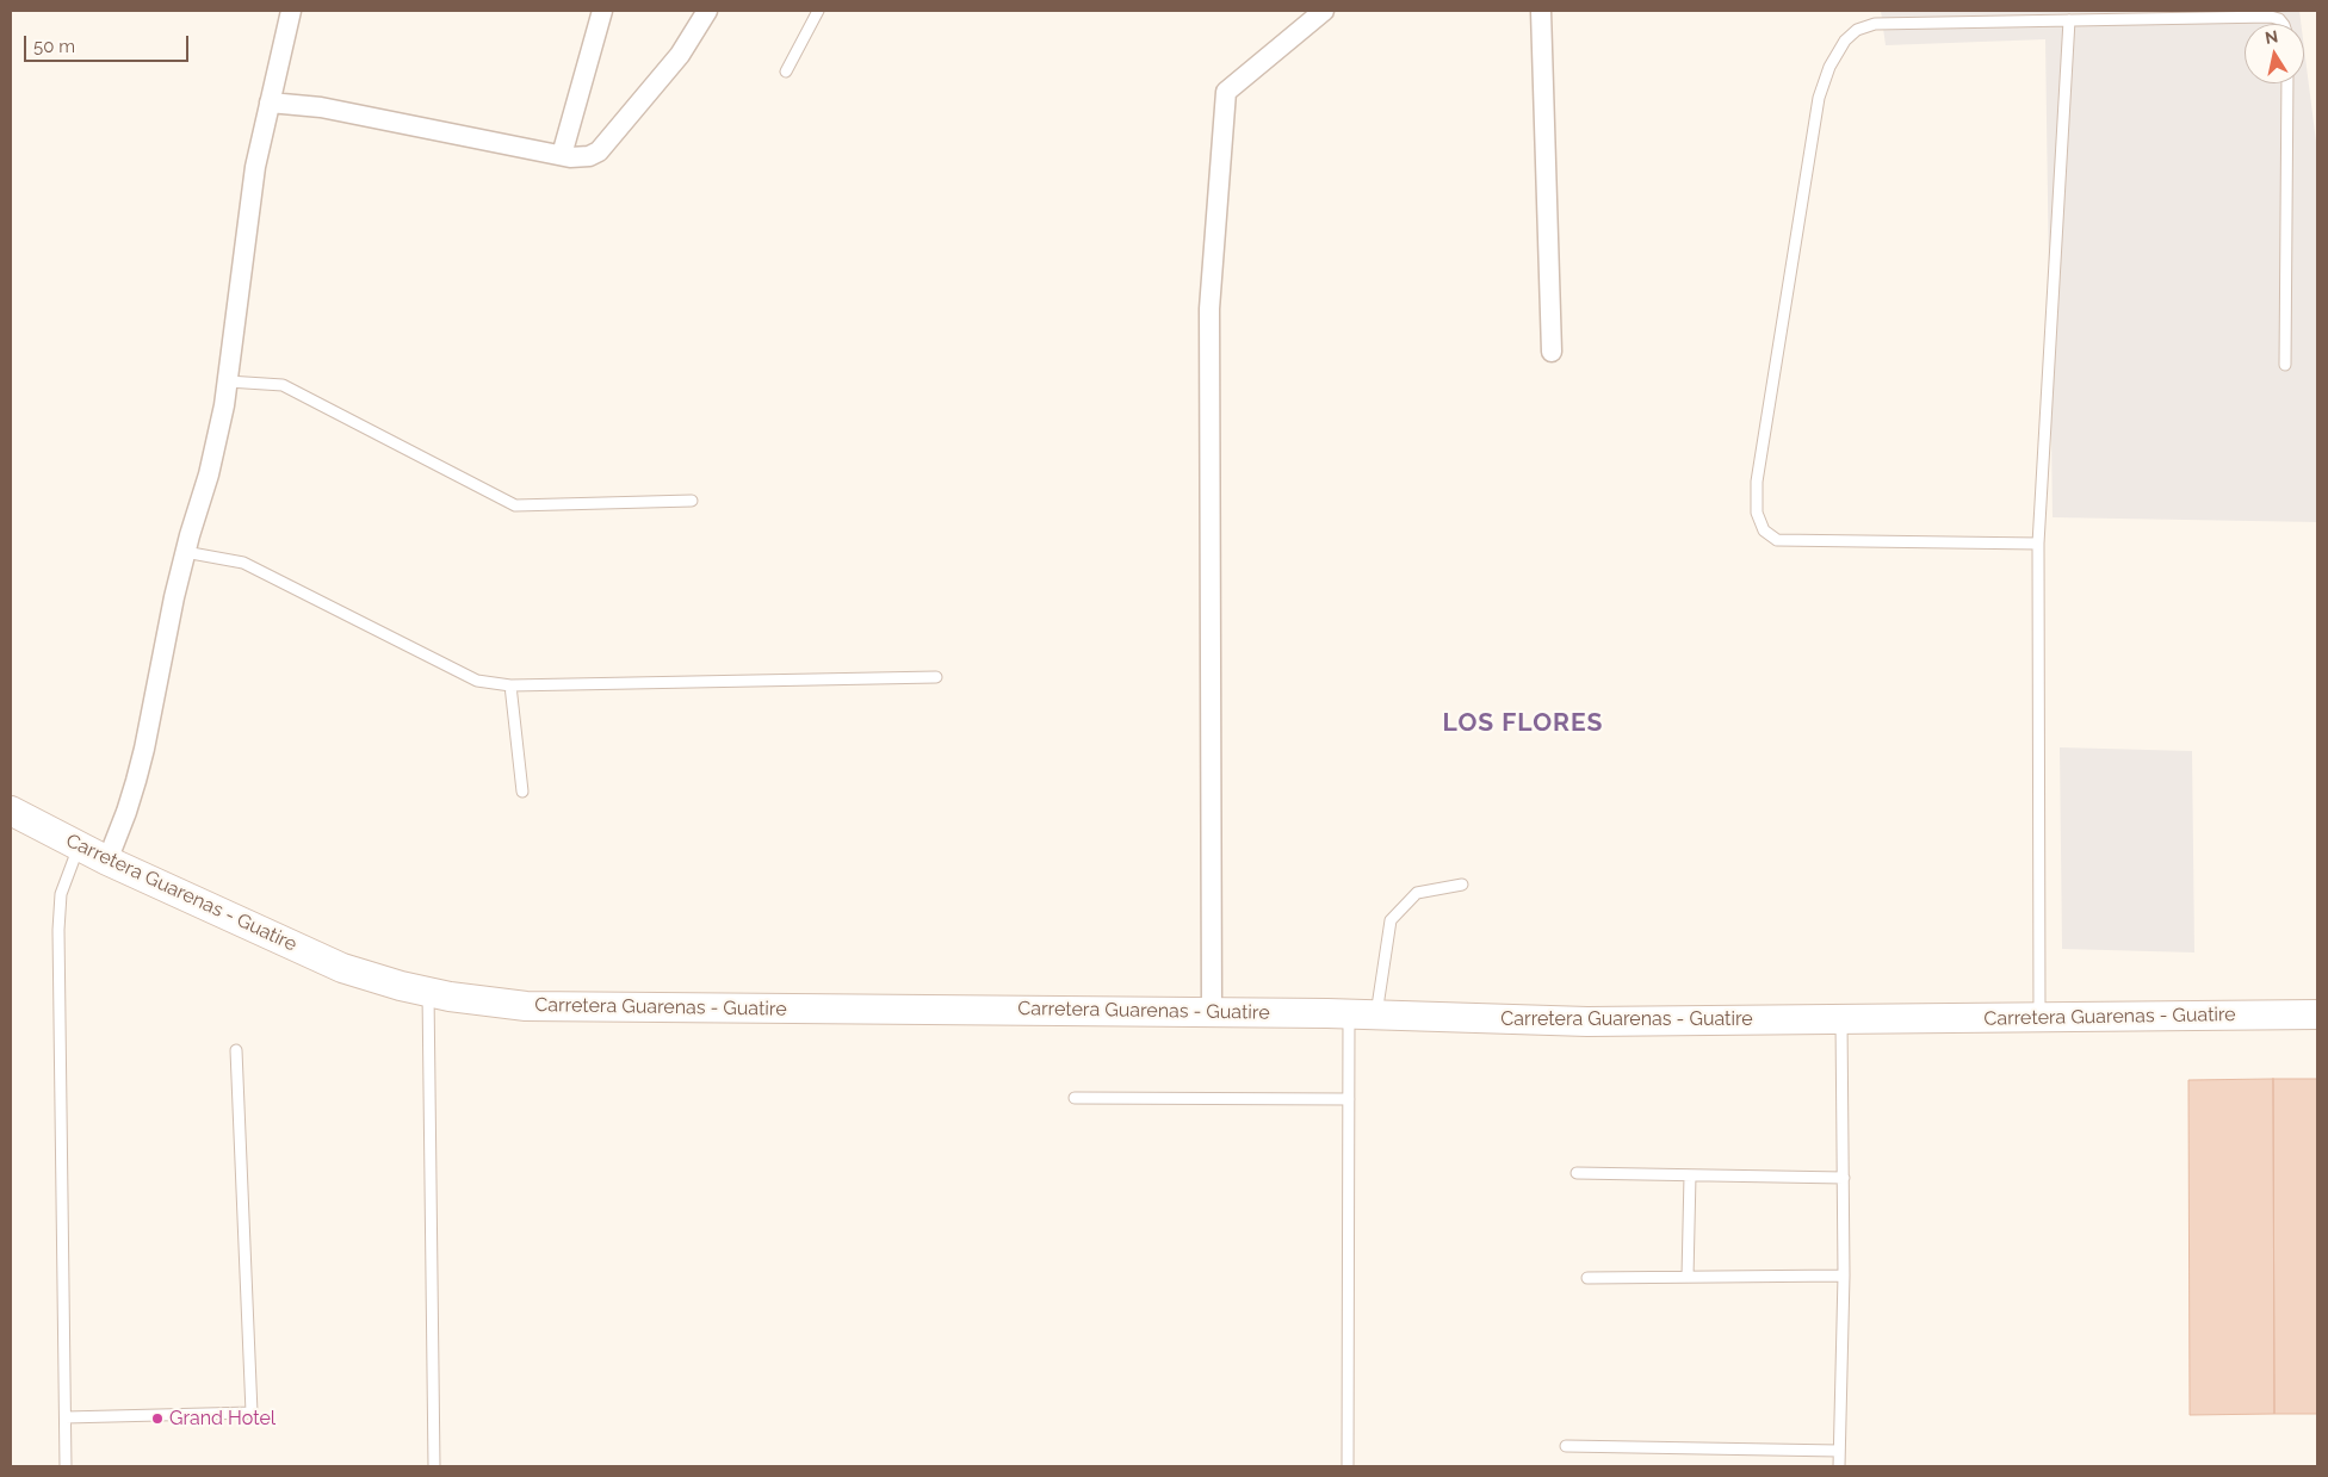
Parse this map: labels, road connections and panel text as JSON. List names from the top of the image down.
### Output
{
  "streets": {
    "main road": ["Carretera Guarenas - Guatire"]
  },
  "districts": ["LOS FLORES"],
  "places": ["Grand Hotel"],
  "scale_bar": "50 m",
  "north": "top"
}
